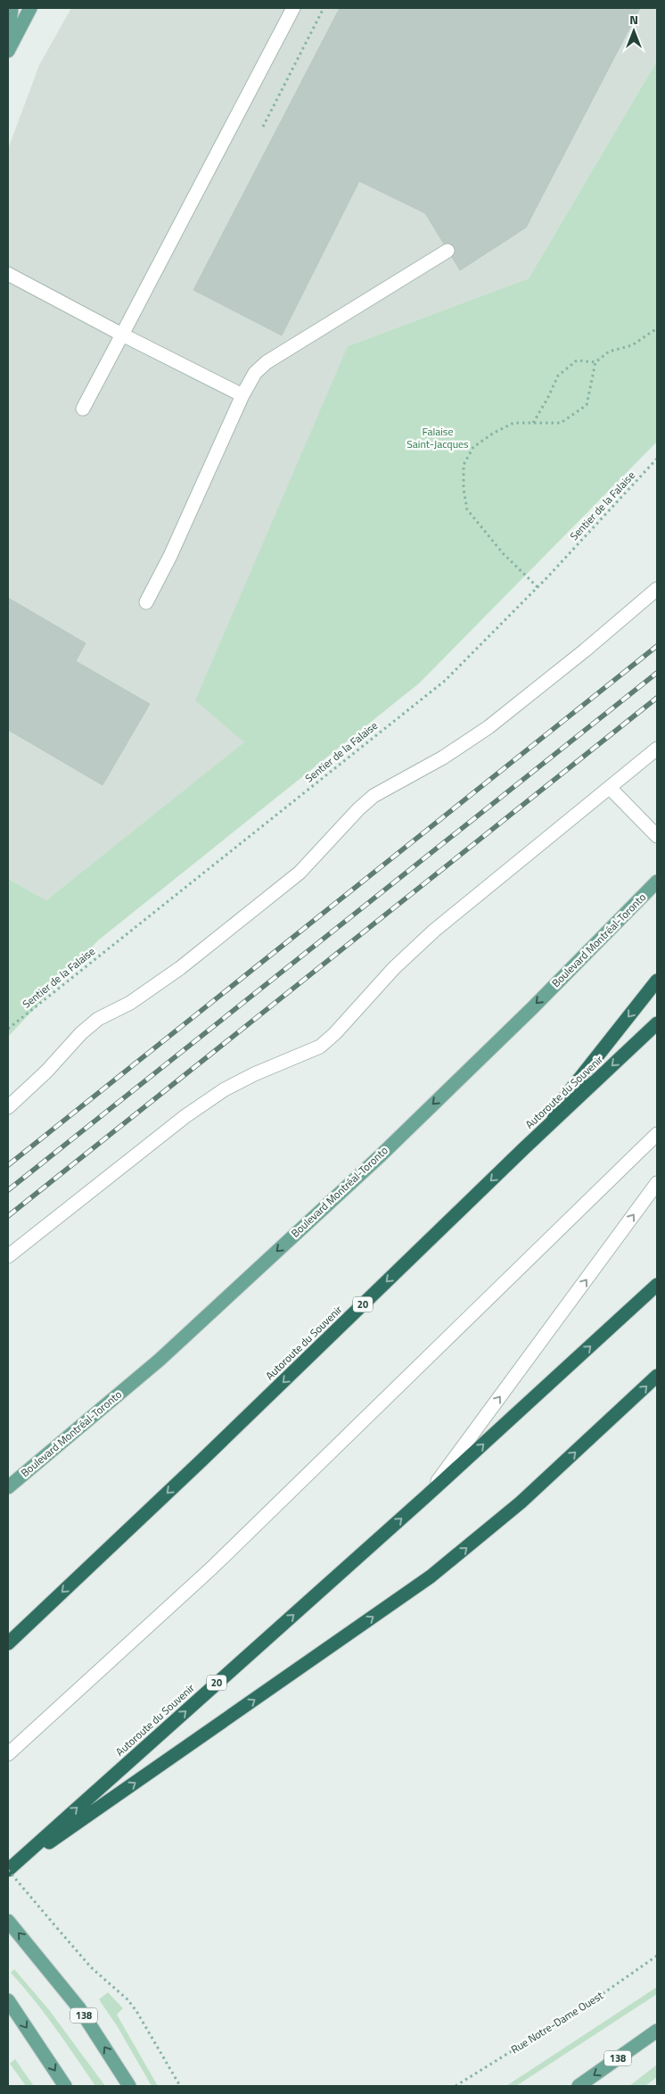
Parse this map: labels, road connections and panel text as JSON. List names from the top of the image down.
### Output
{
  "streets": {
    "highway": ["Autoroute du Souvenir", "20"],
    "main road": ["Boulevard Montréal-Toronto", "138"],
    "path": ["Sentier de la Falaise", "Rue Notre-Dame Ouest"]
  },
  "one_way": ["Boulevard Montréal-Toronto"],
  "parks": ["Falaise Saint-Jacques"],
  "north": "top"
}
